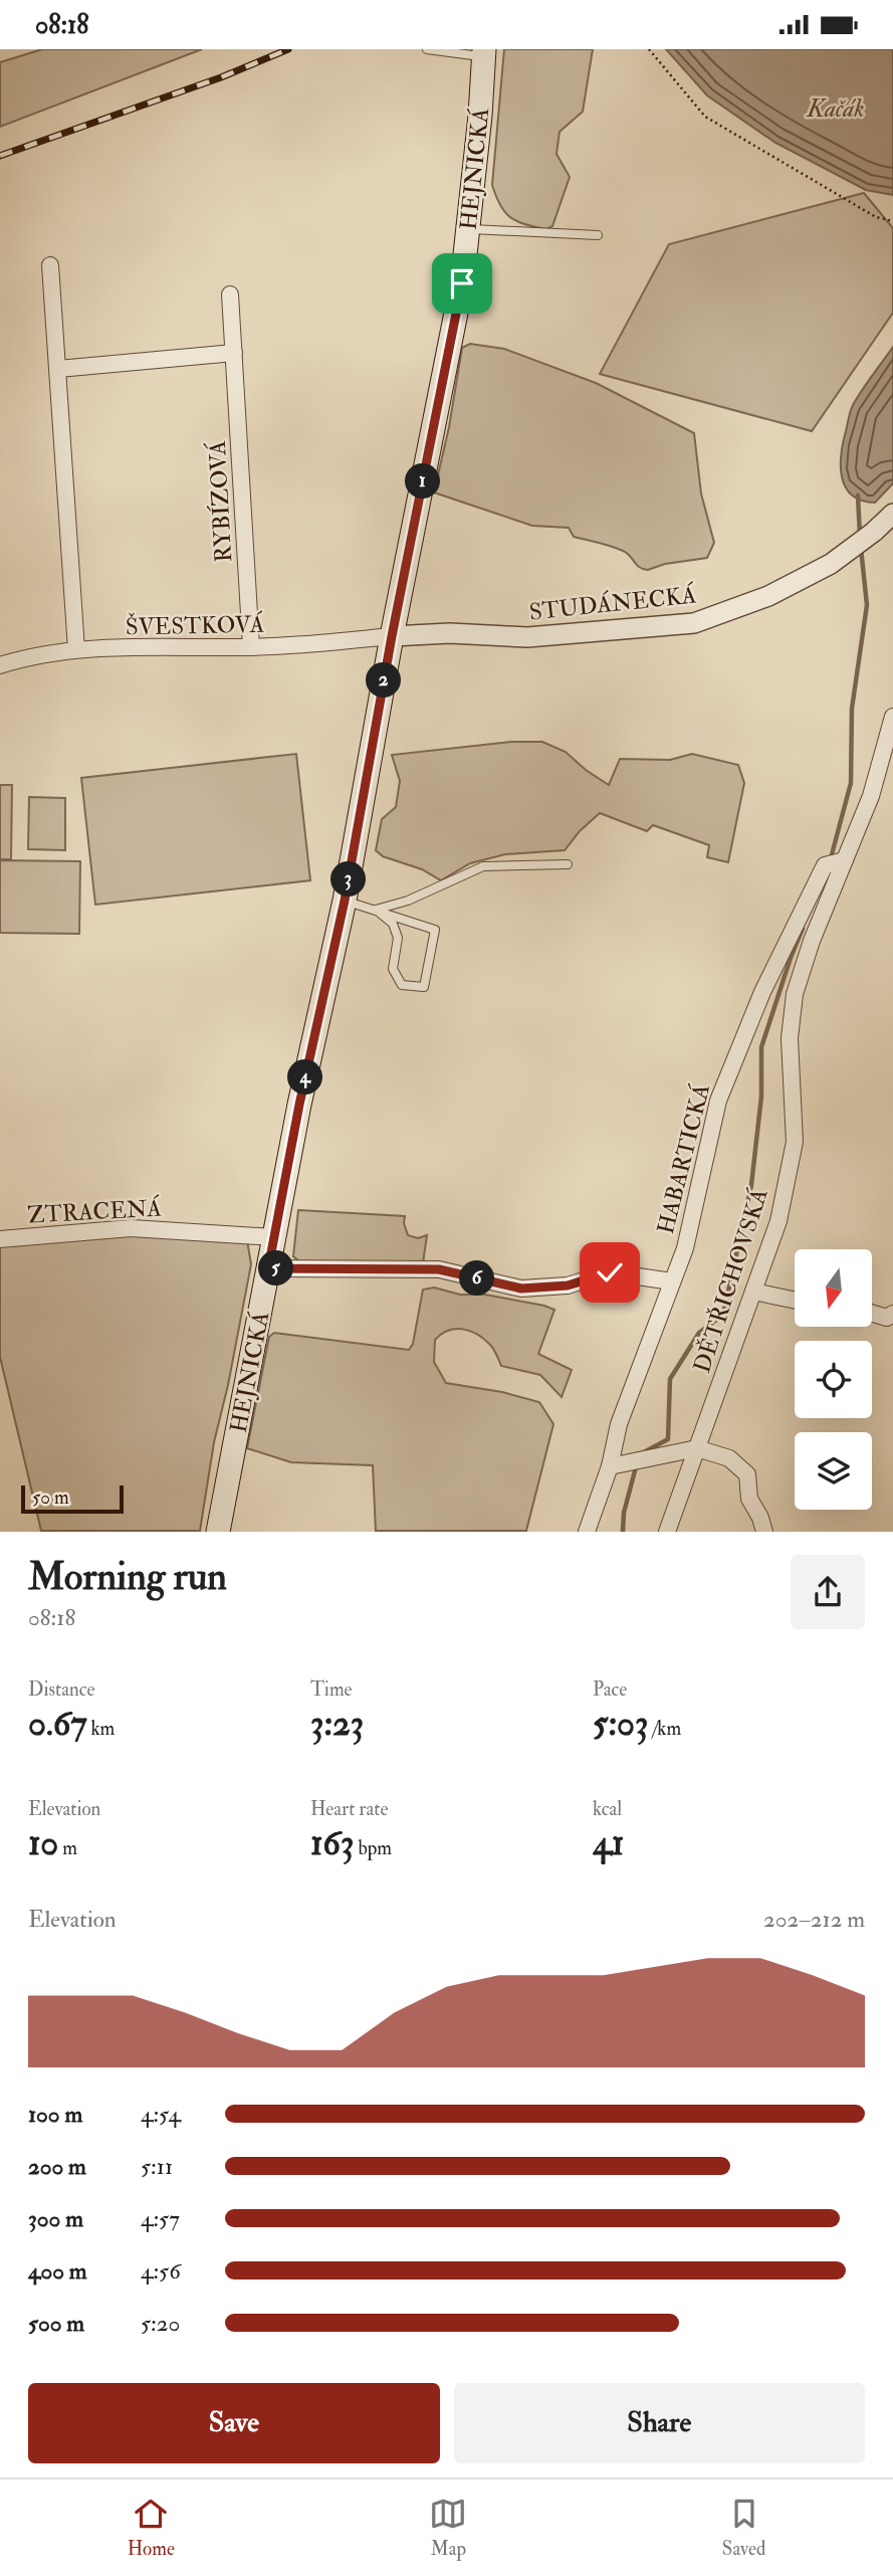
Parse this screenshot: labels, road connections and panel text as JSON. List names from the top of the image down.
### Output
{
  "streets": {
    "main road": ["HEJNICKÁ"],
    "street": [
      "RYBÍZOVÁ",
      "STUDÁNECKÁ",
      "ŠVESTKOVÁ",
      "HABARTICKÁ",
      "ZTRACENÁ",
      "DĚTŘICHOVSKÁ"
    ]
  },
  "crossings": [
    ["HEJNICKÁ", "STUDÁNECKÁ"],
    ["HEJNICKÁ", "ŠVESTKOVÁ"],
    ["HEJNICKÁ", "ZTRACENÁ"],
    ["RYBÍZOVÁ", "ŠVESTKOVÁ"],
    ["STUDÁNECKÁ", "ŠVESTKOVÁ"],
    ["HABARTICKÁ", "DĚTŘICHOVSKÁ"]
  ],
  "water": ["Kačák"],
  "scale_bar": "50 m",
  "north": "bottom",
  "page": {
    "status": "08:18",
    "pins": [
      "1",
      "2",
      "3",
      "4",
      "5",
      "6"
    ],
    "scale": "50 m",
    "heading": ["Morning run", "08:18"],
    "stats": [
      ["Distance", "0.67 km"],
      ["Time", "3:23"],
      ["Pace", "5:03 /km"],
      ["Elevation", "10 m"],
      ["Heart rate", "163 bpm"],
      ["kcal", "41"]
    ],
    "chart": ["Elevation", "202–212 m"],
    "list": [
      {
        "name": "100 m",
        "note": "4:54"
      },
      {
        "name": "200 m",
        "note": "5:11"
      },
      {
        "name": "300 m",
        "note": "4:57"
      },
      {
        "name": "400 m",
        "note": "4:56"
      },
      {
        "name": "500 m",
        "note": "5:20"
      }
    ],
    "buttons": ["Save", "Share"],
    "tabs": ["Home", "Map", "Saved"]
  }
}
